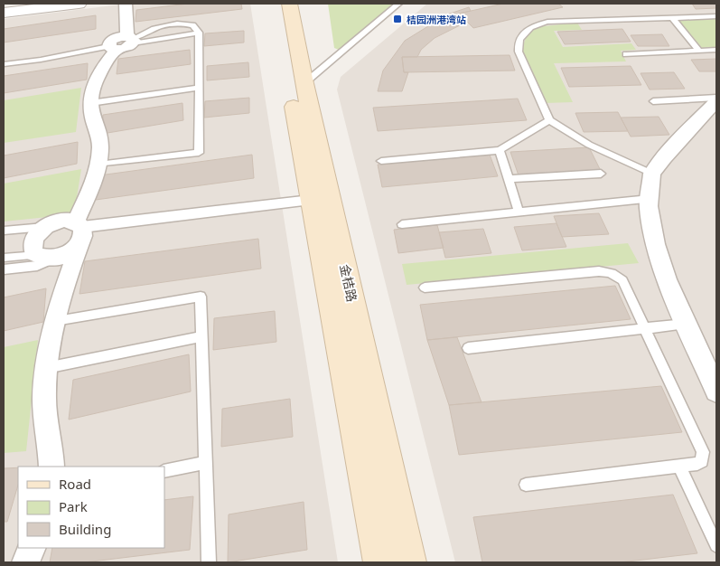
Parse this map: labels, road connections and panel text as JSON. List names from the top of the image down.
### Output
{
  "streets": {
    "main road": ["金桔路"]
  },
  "places": {
    "transit": ["桔园洲港湾站"]
  },
  "legend": ["Road", "Park", "Building"]
}
